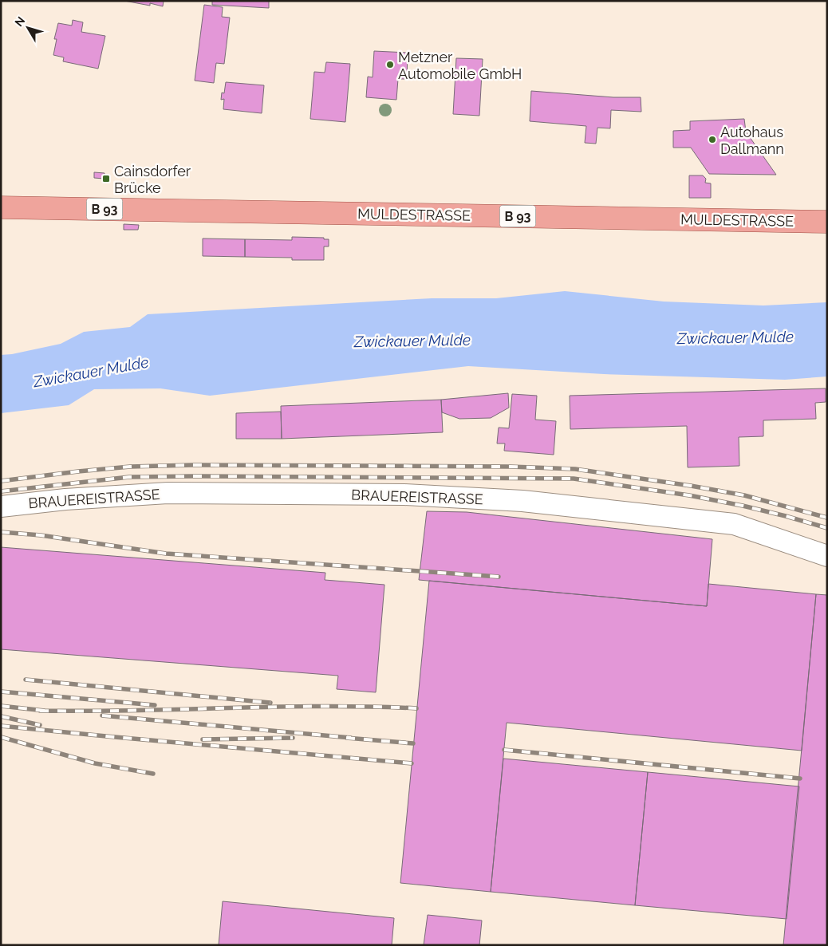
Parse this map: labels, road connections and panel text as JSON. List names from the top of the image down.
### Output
{
  "streets": {
    "main road": ["B 93", "MULDESTRASSE"],
    "street": ["BRAUEREISTRASSE"]
  },
  "water": ["Zwickauer Mulde"],
  "places": {
    "other": ["Metzner Automobile GmbH", "Autohaus Dallmann"],
    "transit": ["Cainsdorfer Brücke"]
  },
  "north": "top left"
}
